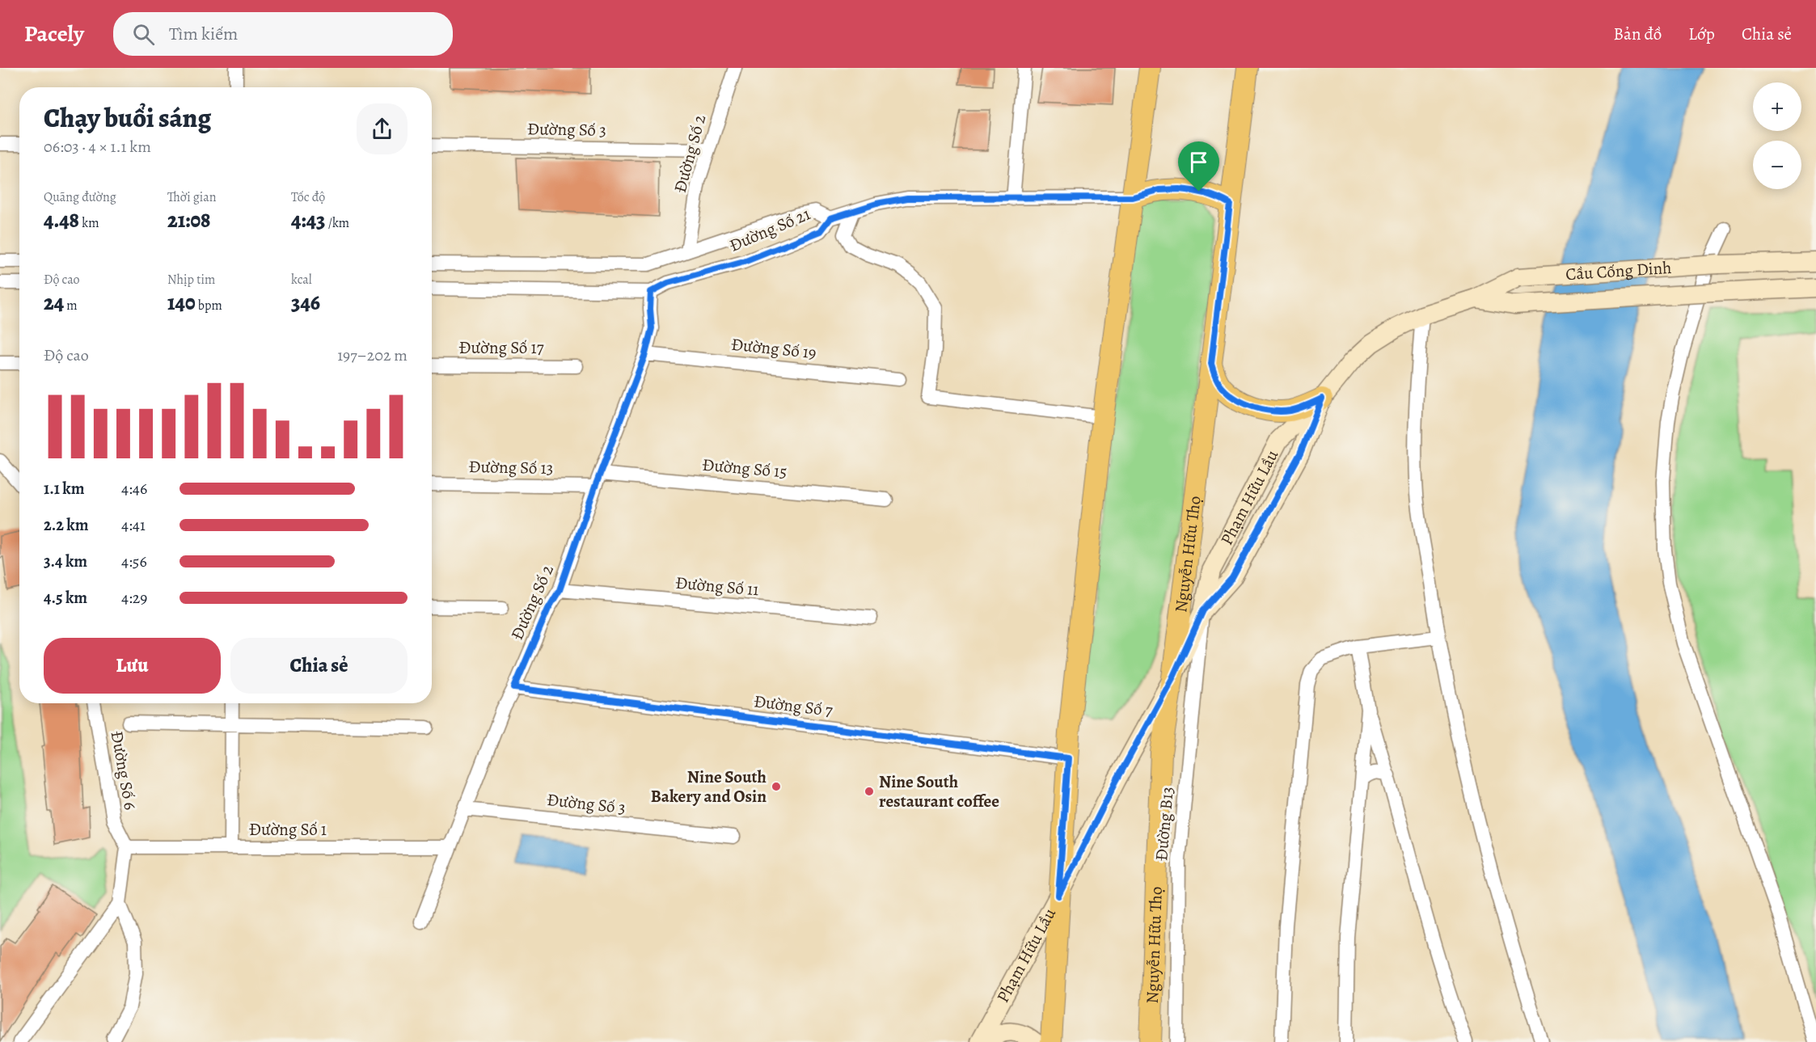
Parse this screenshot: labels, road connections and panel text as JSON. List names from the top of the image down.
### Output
{
  "streets": {
    "main road": ["Cầu Cống Dinh", "Phạm Hữu Lầu", "Nguyễn Hữu Thọ"],
    "street": [
      "Đường Số 3",
      "Đường Số 2",
      "Đường Số 21",
      "Đường Số 17",
      "Đường Số 19",
      "Đường Số 13",
      "Đường Số 15",
      "Đường Số 11",
      "Đường Số 7",
      "Đường Số 6",
      "Đường B13",
      "Đường Số 1"
    ]
  },
  "crossings": [
    ["Đường Số 3", "Đường Số 2"],
    ["Đường Số 2", "Đường Số 21"],
    ["Đường Số 2", "Đường Số 19"],
    ["Đường Số 2", "Đường Số 13"],
    ["Đường Số 2", "Đường Số 15"],
    ["Đường Số 2", "Đường Số 11"],
    ["Đường Số 2", "Đường Số 7"],
    ["Đường Số 2", "Đường Số 1"],
    ["Cầu Cống Dinh", "Phạm Hữu Lầu"],
    ["Đường Số 13", "Đường Số 15"],
    ["Phạm Hữu Lầu", "Nguyễn Hữu Thọ"],
    ["Phạm Hữu Lầu", "Đường B13"],
    ["Đường Số 6", "Đường Số 1"]
  ],
  "places": ["Nine South Bakery and Osin", "Nine South restaurant coffee"],
  "page": {
    "header": "Pacely",
    "search": "Tìm kiếm",
    "nav": ["Bản đồ", "Lớp", "Chia sẻ"],
    "map_buttons": ["+", "−"],
    "heading": ["Chạy buổi sáng", "06:03 · 4 × 1.1 km"],
    "stats": [
      ["Quãng đường", "4.48 km"],
      ["Thời gian", "21:08"],
      ["Tốc độ", "4:43 /km"],
      ["Độ cao", "24 m"],
      ["Nhịp tim", "140 bpm"],
      ["kcal", "346"]
    ],
    "chart": ["Độ cao", "197–202 m"],
    "list": [
      {
        "name": "1.1 km",
        "note": "4:46"
      },
      {
        "name": "2.2 km",
        "note": "4:41"
      },
      {
        "name": "3.4 km",
        "note": "4:56"
      },
      {
        "name": "4.5 km",
        "note": "4:29"
      }
    ],
    "buttons": ["Lưu", "Chia sẻ"]
  }
}
